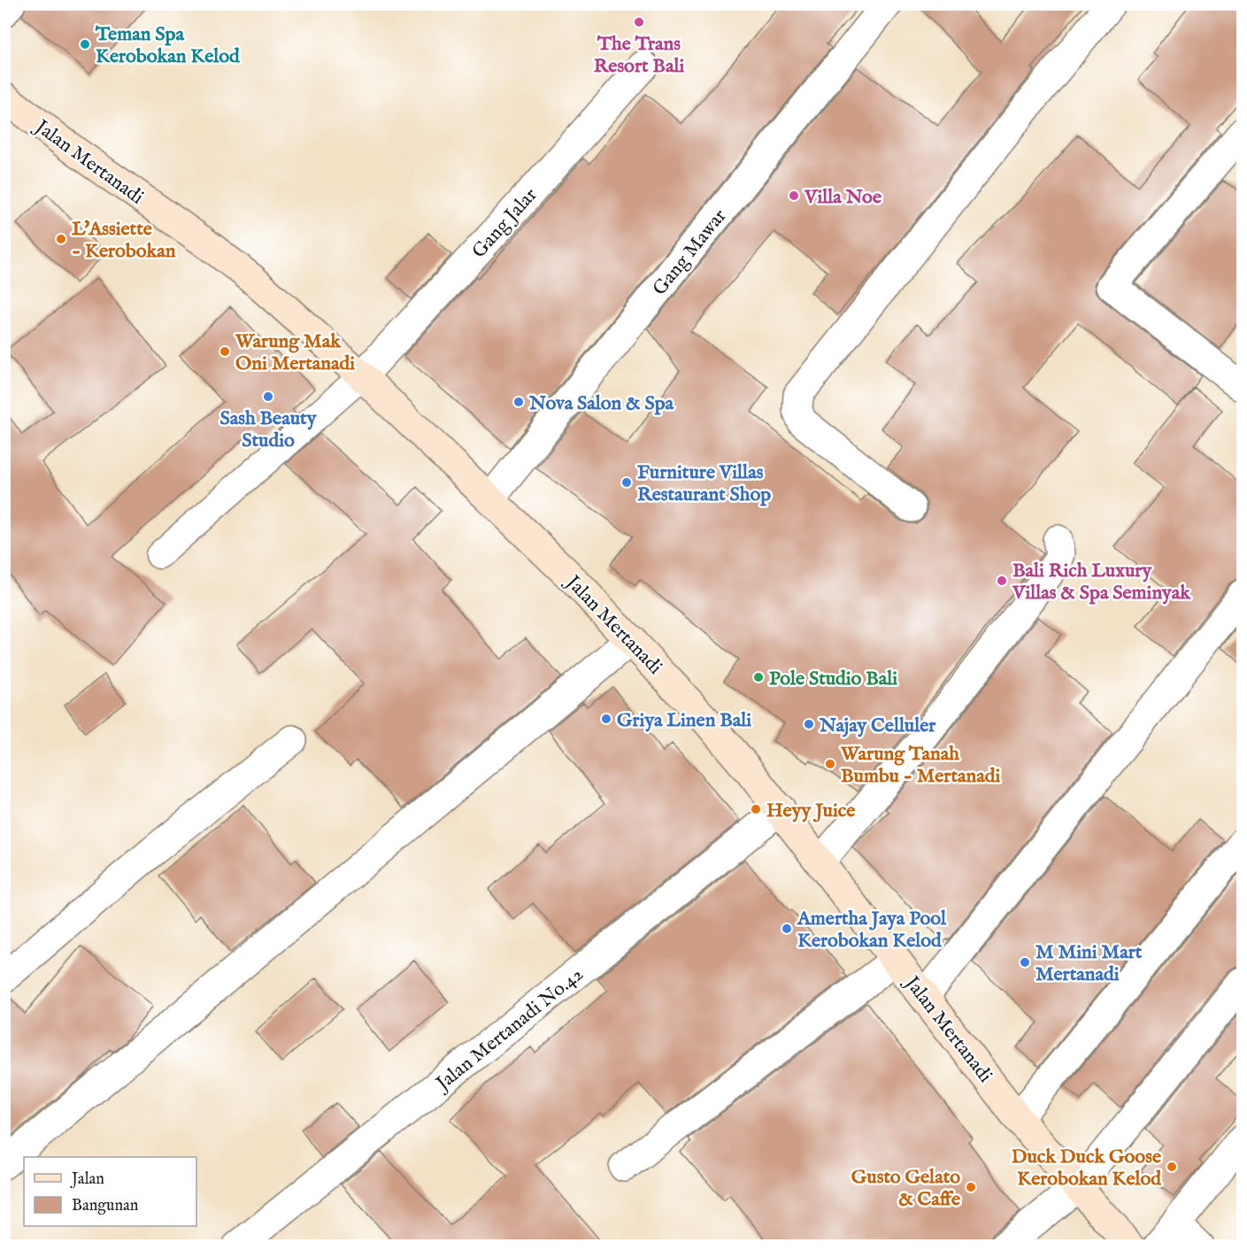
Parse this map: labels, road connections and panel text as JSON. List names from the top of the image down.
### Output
{
  "streets": {
    "street": [
      "Jalan Mertanadi",
      "Gang Jalar",
      "Gang Mawar",
      "Jalan Mertanadi No.42"
    ]
  },
  "crossings": [
    ["Jalan Mertanadi", "Gang Jalar"],
    ["Jalan Mertanadi", "Gang Mawar"],
    ["Jalan Mertanadi", "Jalan Mertanadi No.42"]
  ],
  "places": [
    "The Trans Resort Bali",
    "Teman Spa Kerobokan Kelod",
    "Villa Noe",
    "L'Assiette - Kerobokan",
    "Warung Mak Oni Mertanadi",
    "Sash Beauty Studio",
    "Nova Salon & Spa",
    "Furniture Villas Restaurant Shop",
    "Bali Rich Luxury Villas & Spa Seminyak",
    "Pole Studio Bali",
    "Griya Linen Bali",
    "Najay Celluler",
    "Warung Tanah Bumbu - Mertanadi",
    "Heyy Juice",
    "Amertha Jaya Pool Kerobokan Kelod",
    "M Mini Mart Mertanadi",
    "Duck Duck Goose Kerobokan Kelod",
    "Gusto Gelato & Caffe"
  ],
  "legend": ["Jalan", "Bangunan"]
}
